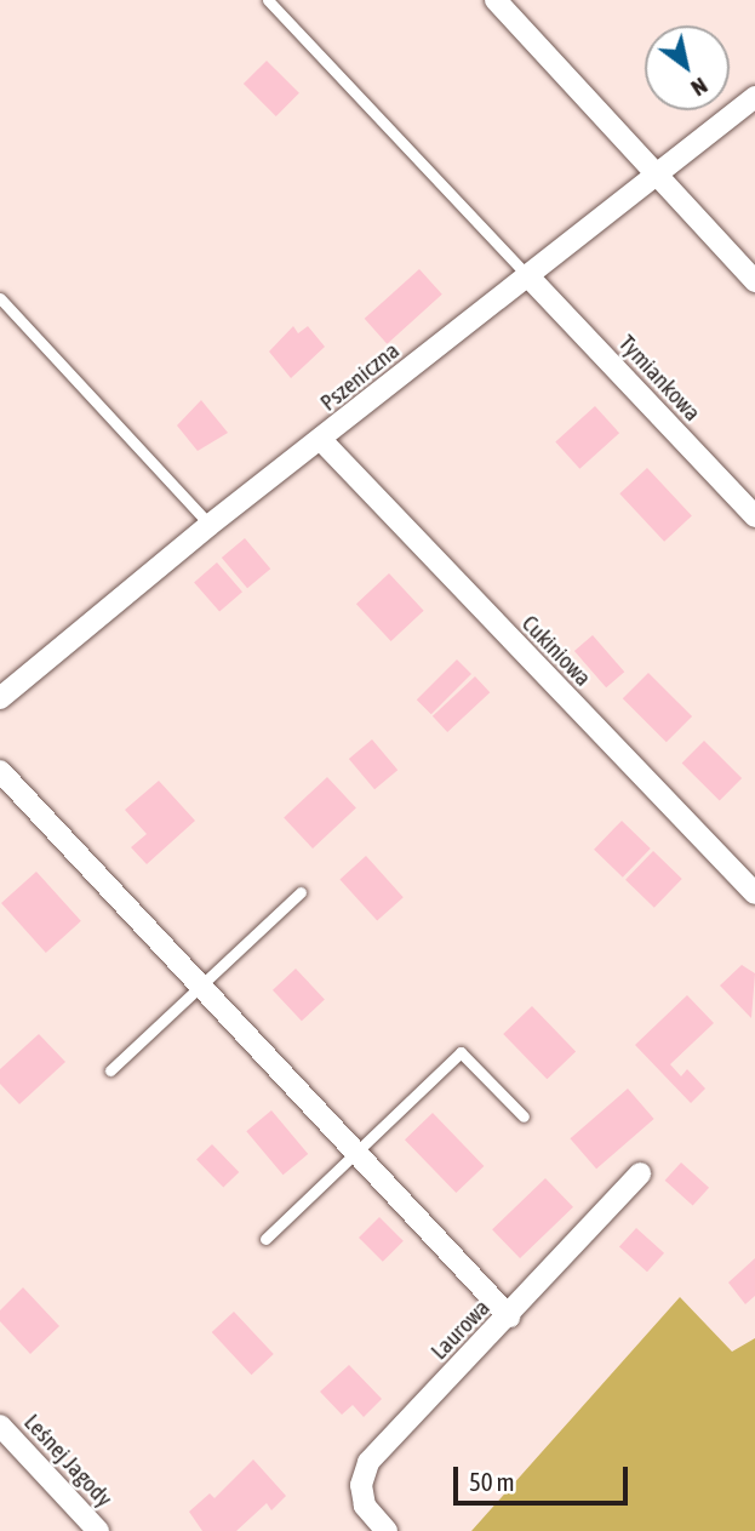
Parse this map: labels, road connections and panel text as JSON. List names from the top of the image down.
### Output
{
  "streets": {
    "street": [
      "Pszeniczna",
      "Tymiankowa",
      "Cukiniowa",
      "Laurowa",
      "Leśnej Jagody"
    ]
  },
  "crossings": [
    ["Pszeniczna", "Tymiankowa"],
    ["Pszeniczna", "Cukiniowa"]
  ],
  "scale_bar": "50 m",
  "north": "bottom right"
}
